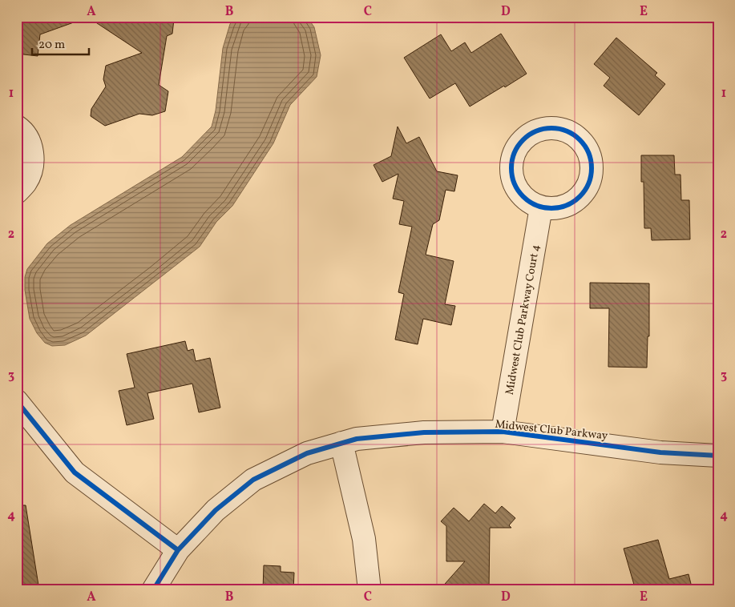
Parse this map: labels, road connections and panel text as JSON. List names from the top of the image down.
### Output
{
  "streets": {
    "street": ["Midwest Club Parkway Court 4", "Midwest Club Parkway"]
  },
  "crossings": [
    ["Midwest Club Parkway Court 4", "Midwest Club Parkway"]
  ],
  "scale_bar": "20 m",
  "grid": {
    "columns": [
      "A",
      "B",
      "C",
      "D",
      "E"
    ],
    "rows": [
      "1",
      "2",
      "3",
      "4"
    ]
  }
}
